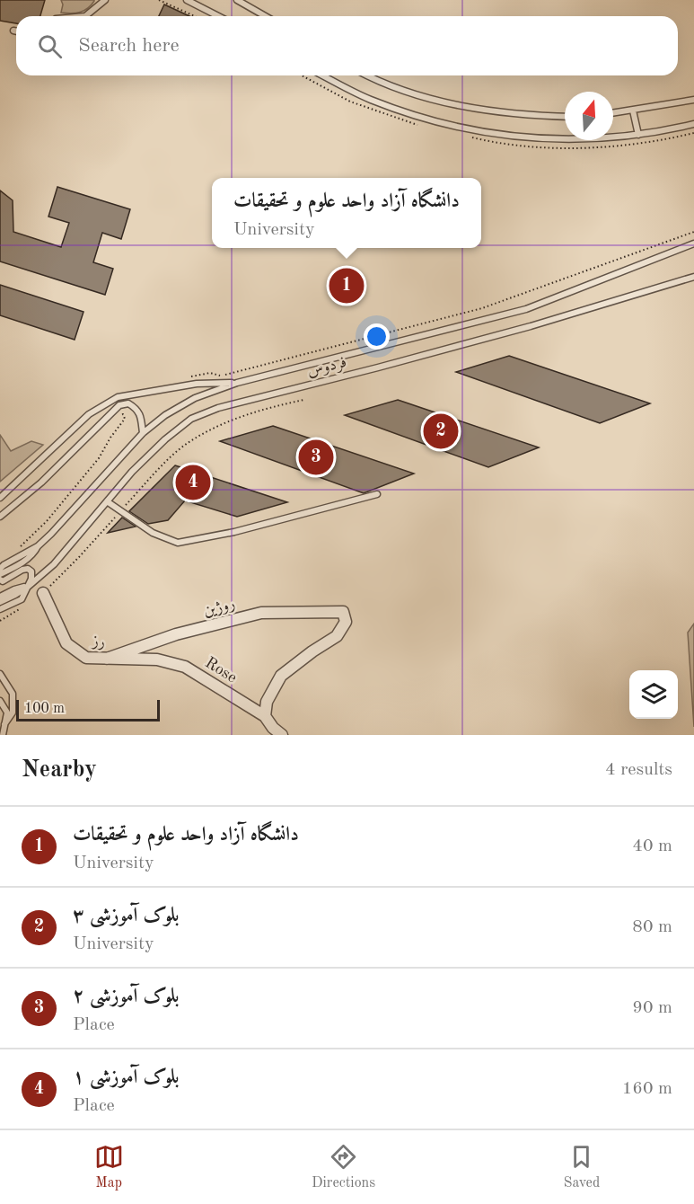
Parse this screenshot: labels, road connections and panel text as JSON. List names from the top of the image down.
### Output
{
  "streets": {
    "street": ["روژین", "رز", "Rose"],
    "lane": ["فردوس"]
  },
  "crossings": [
    ["روژین", "رز"],
    ["روژین", "Rose"],
    ["رز", "Rose"]
  ],
  "scale_bar": "100 m",
  "north": "top",
  "page": {
    "search": "Search here",
    "popup": ["دانشگاه آزاد واحد علوم و تحقیقات", "University"],
    "pins": [
      "1",
      "2",
      "3",
      "4"
    ],
    "scale": "100 m",
    "heading": ["Nearby", "4 results"],
    "list": [
      {
        "mark": "1",
        "name": "دانشگاه آزاد واحد علوم و تحقیقات",
        "note": "University",
        "value": "40 m"
      },
      {
        "mark": "2",
        "name": "بلوک آموزشی ۳",
        "note": "University",
        "value": "80 m"
      },
      {
        "mark": "3",
        "name": "بلوک آموزشی ۲",
        "note": "Place",
        "value": "90 m"
      },
      {
        "mark": "4",
        "name": "بلوک آموزشی ۱",
        "note": "Place",
        "value": "160 m"
      }
    ],
    "nav": ["Map", "Directions", "Saved"]
  }
}
